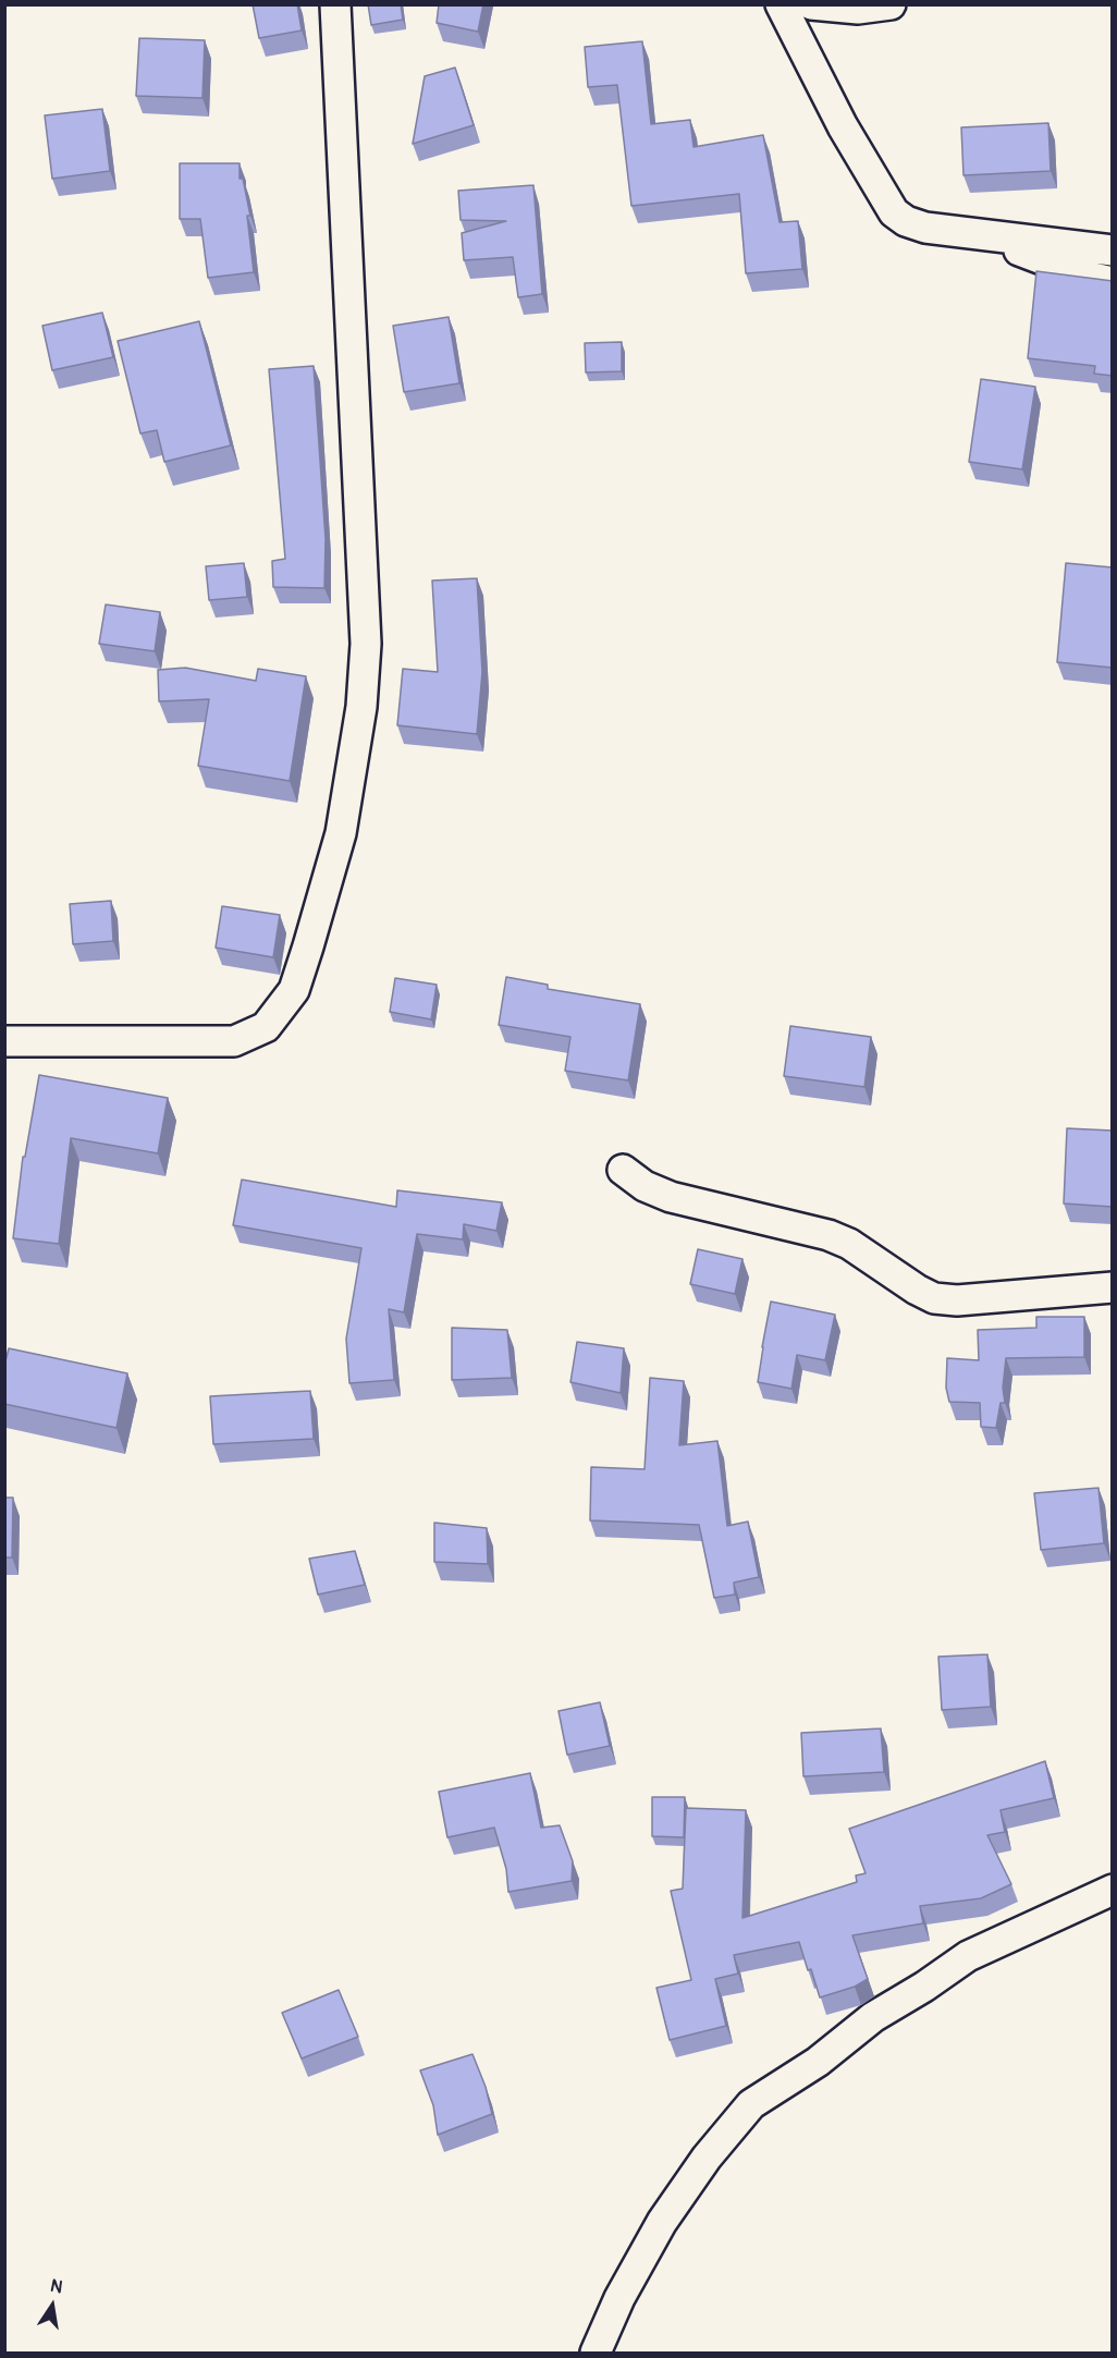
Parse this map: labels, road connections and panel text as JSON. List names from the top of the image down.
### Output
{
  "north": "top"
}
